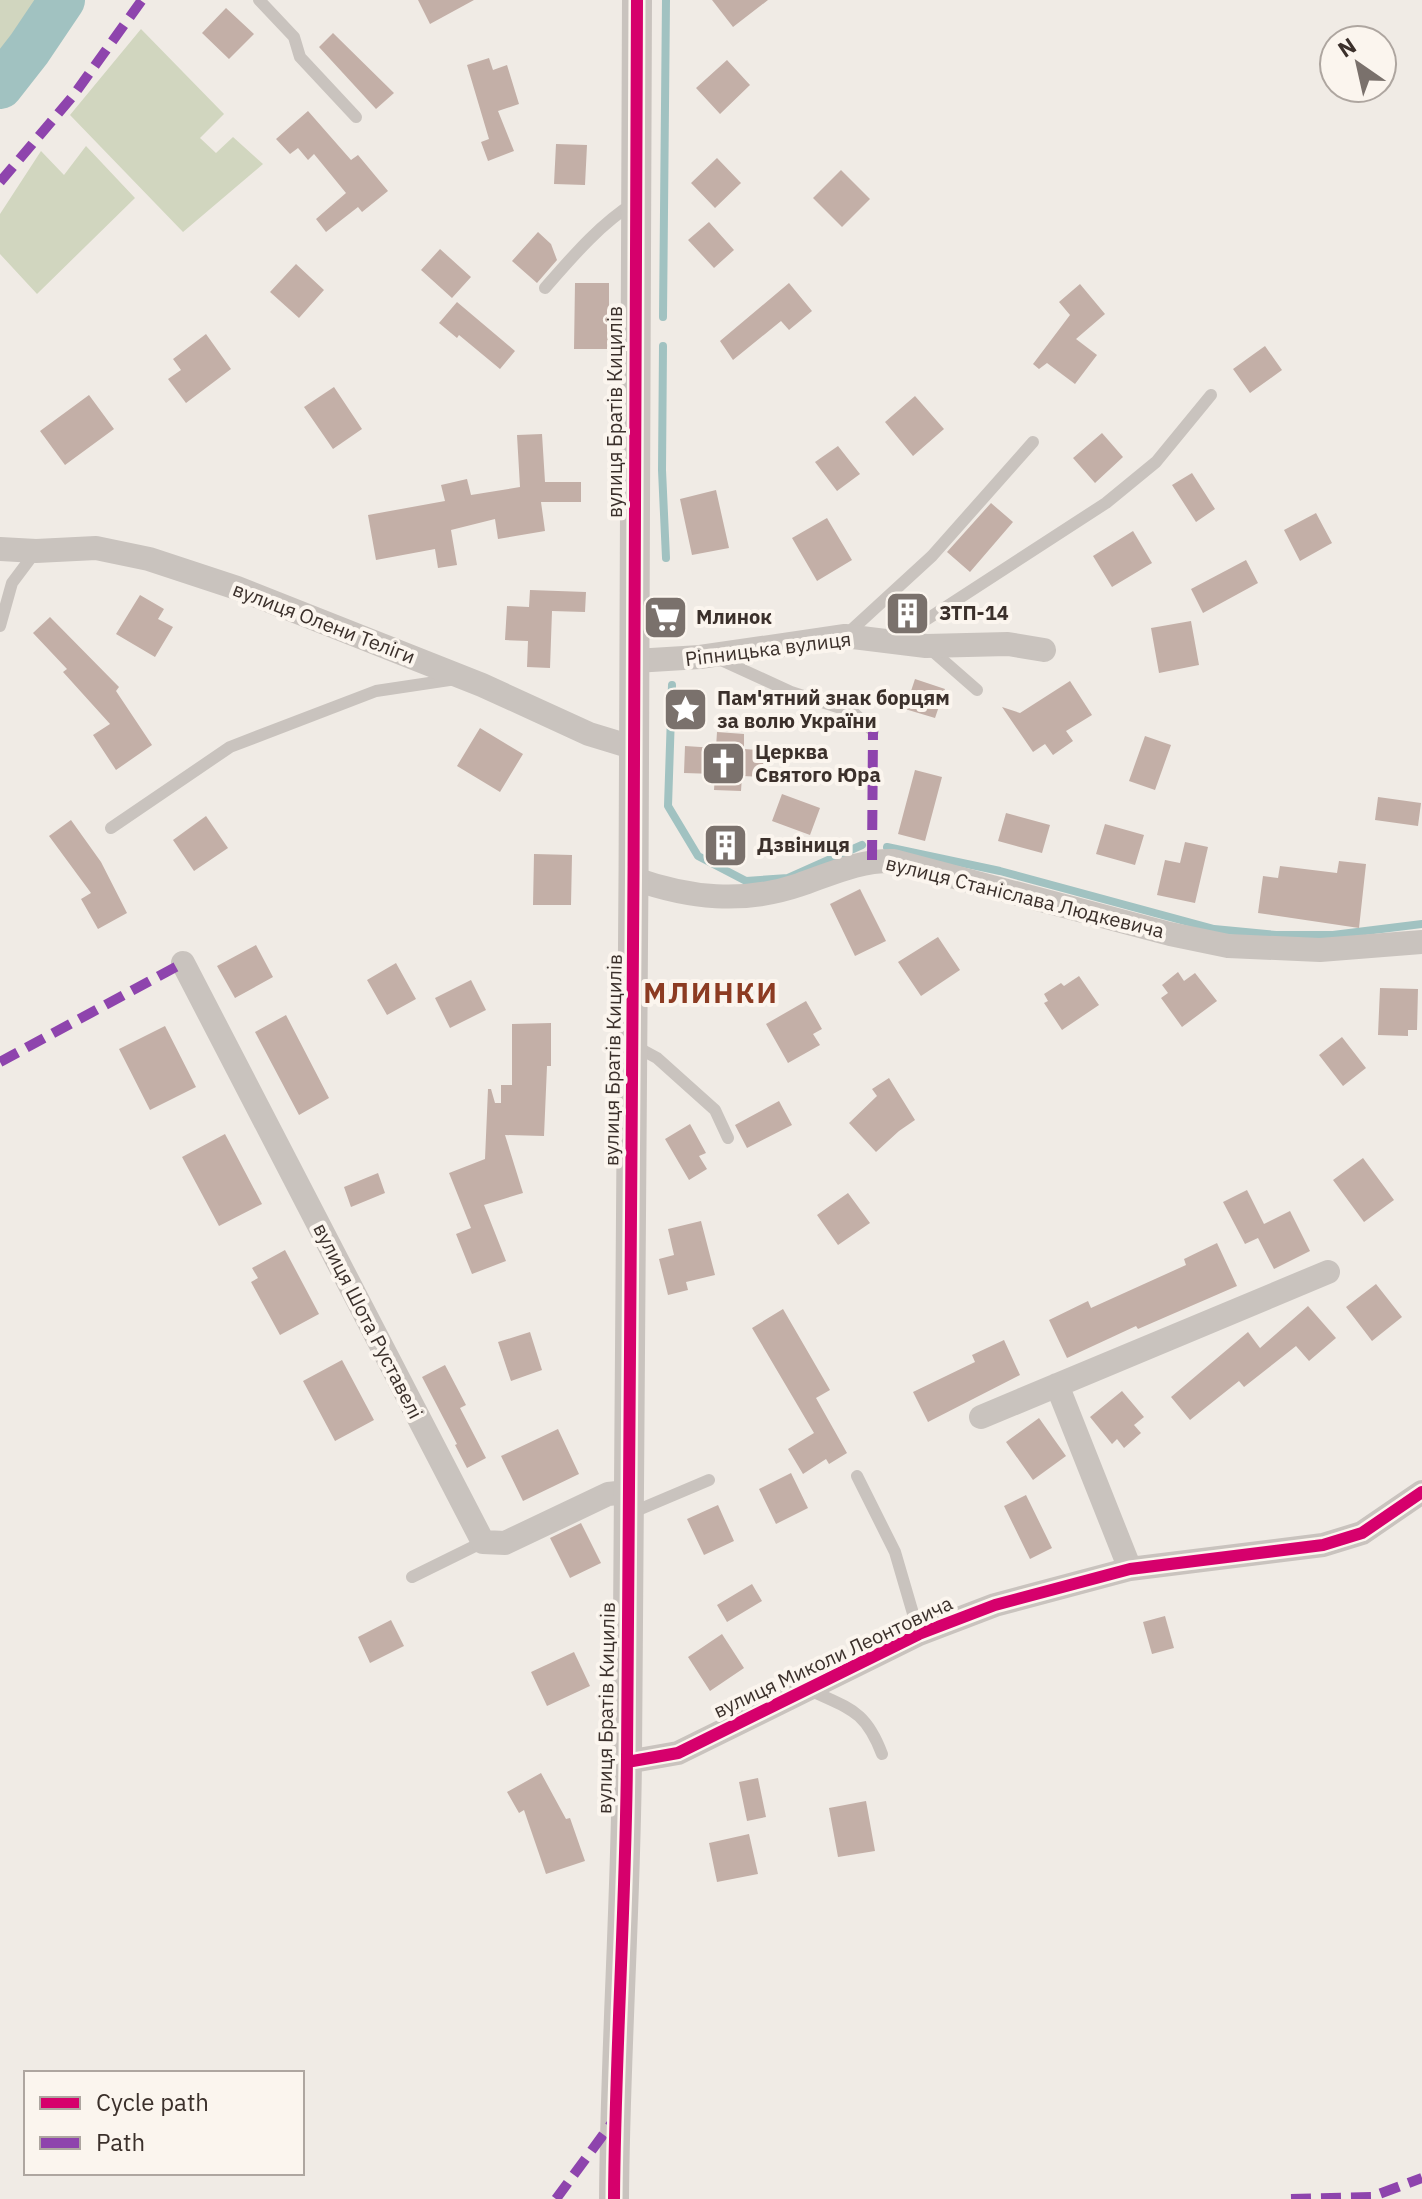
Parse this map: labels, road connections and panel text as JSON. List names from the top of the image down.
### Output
{
  "streets": {
    "street": [
      "вулиця Братів Кицилів",
      "вулиця Олени Теліги",
      "Ріпницька вулиця",
      "вулиця Станіслава Людкевича",
      "вулиця Шота Руставелі",
      "вулиця Миколи Леонтовича"
    ]
  },
  "crossings": [
    ["вулиця Братів Кицилів", "вулиця Олени Теліги"],
    ["вулиця Братів Кицилів", "Ріпницька вулиця"],
    ["вулиця Братів Кицилів", "вулиця Станіслава Людкевича"],
    ["вулиця Братів Кицилів", "вулиця Миколи Леонтовича"]
  ],
  "districts": ["МЛИНКИ"],
  "places": {
    "building": ["ЗТП-14", "Дзвіниця"],
    "supermarket": ["Млинок"],
    "place": ["Пам'ятний знак борцям за волю України"],
    "church": ["Церква Святого Юра"]
  },
  "legend": ["Cycle path", "Path"],
  "north": "top left"
}
